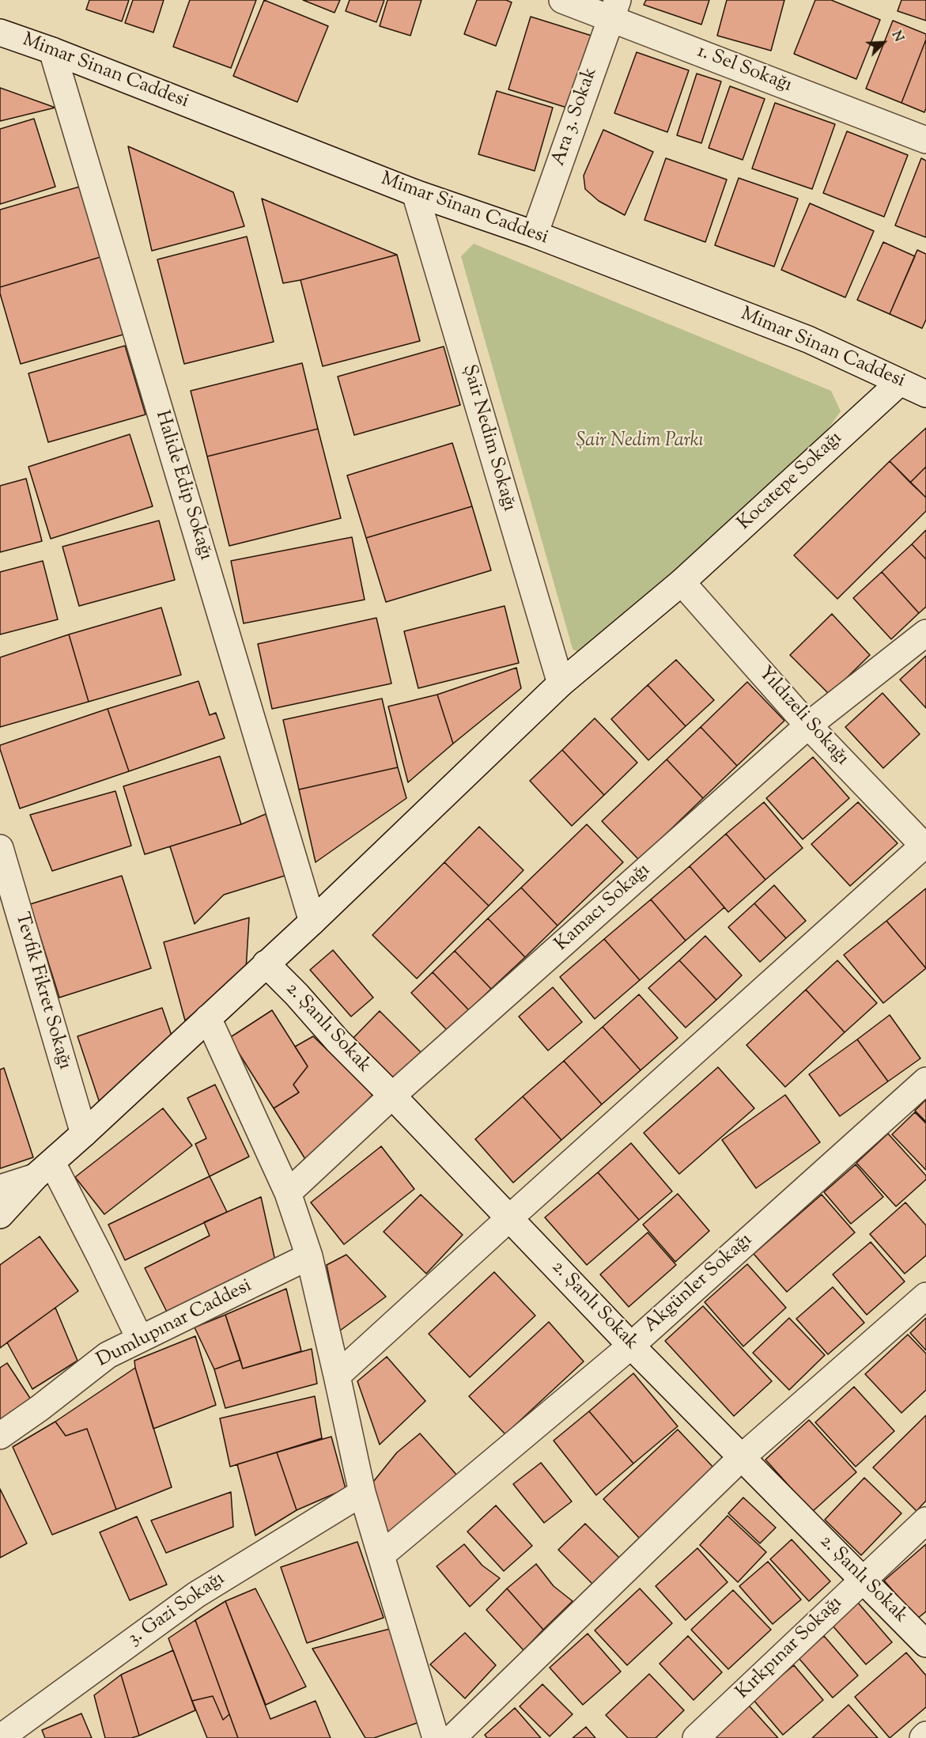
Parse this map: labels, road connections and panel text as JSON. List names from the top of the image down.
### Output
{
  "streets": {
    "street": [
      "1. Sel Sokağı",
      "Mimar Sinan Caddesi",
      "Ara 3. Sokak",
      "Şair Nedim Sokağı",
      "Kocatepe Sokağı",
      "Halide Edip Sokağı",
      "Yıldızeli Sokağı",
      "Kamacı Sokağı",
      "Tevfik Fikret Sokağı",
      "2. Şanlı Sokak",
      "Akgünler Sokağı",
      "Dumlupınar Caddesi",
      "3. Gazi Sokağı",
      "Kırkpınar Sokağı"
    ]
  },
  "crossings": [
    ["1. Sel Sokağı", "Ara 3. Sokak"],
    ["Mimar Sinan Caddesi", "Ara 3. Sokak"],
    ["Mimar Sinan Caddesi", "Şair Nedim Sokağı"],
    ["Mimar Sinan Caddesi", "Kocatepe Sokağı"],
    ["Mimar Sinan Caddesi", "Halide Edip Sokağı"],
    ["Şair Nedim Sokağı", "Kocatepe Sokağı"],
    ["Kocatepe Sokağı", "Halide Edip Sokağı"],
    ["Kocatepe Sokağı", "Yıldızeli Sokağı"],
    ["Kocatepe Sokağı", "Tevfik Fikret Sokağı"],
    ["Kocatepe Sokağı", "2. Şanlı Sokak"],
    ["Yıldızeli Sokağı", "Kamacı Sokağı"],
    ["Kamacı Sokağı", "2. Şanlı Sokak"],
    ["2. Şanlı Sokak", "Akgünler Sokağı"],
    ["2. Şanlı Sokak", "Kırkpınar Sokağı"]
  ],
  "parks": ["Şair Nedim Parkı"],
  "north": "top right"
}
